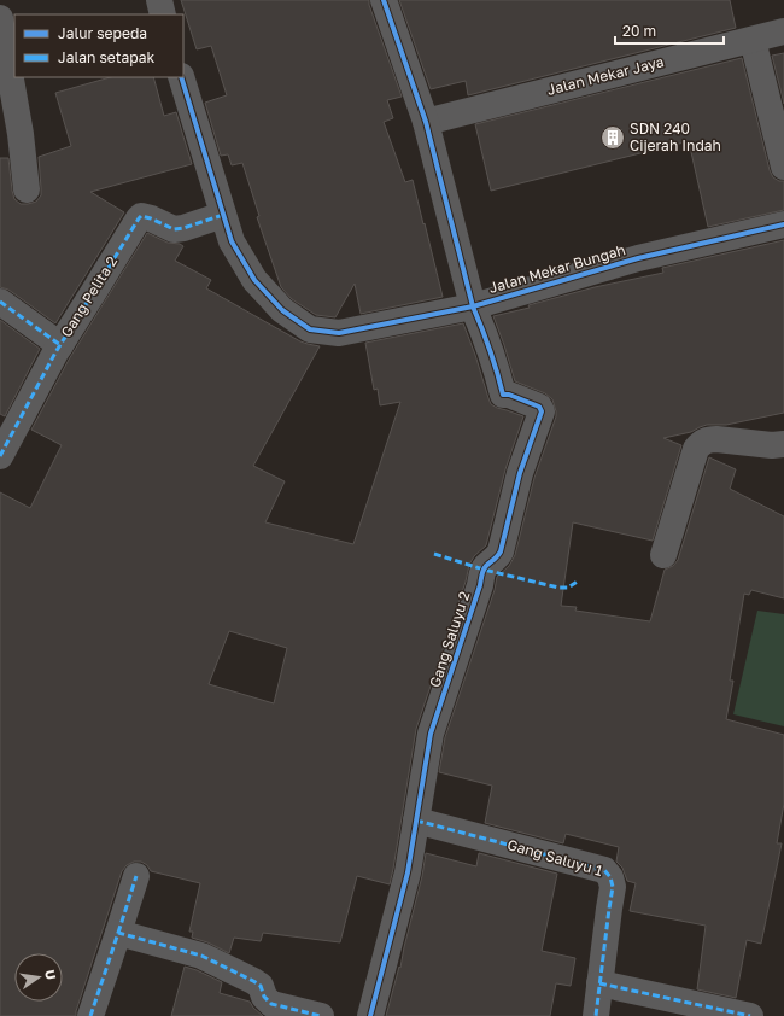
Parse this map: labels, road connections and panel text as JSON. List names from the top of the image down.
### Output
{
  "streets": {
    "street": [
      "Jalan Mekar Jaya",
      "Jalan Mekar Bungah",
      "Gang Pelita 2",
      "Gang Saluyu 2",
      "Gang Saluyu 1"
    ]
  },
  "crossings": [
    ["Jalan Mekar Bungah", "Gang Pelita 2"],
    ["Jalan Mekar Bungah", "Gang Saluyu 2"],
    ["Gang Saluyu 2", "Gang Saluyu 1"]
  ],
  "places": {
    "building": ["SDN 240 Cijerah Indah"]
  },
  "legend": ["Jalur sepeda", "Jalan setapak"],
  "scale_bar": "20 m",
  "north": "right"
}
